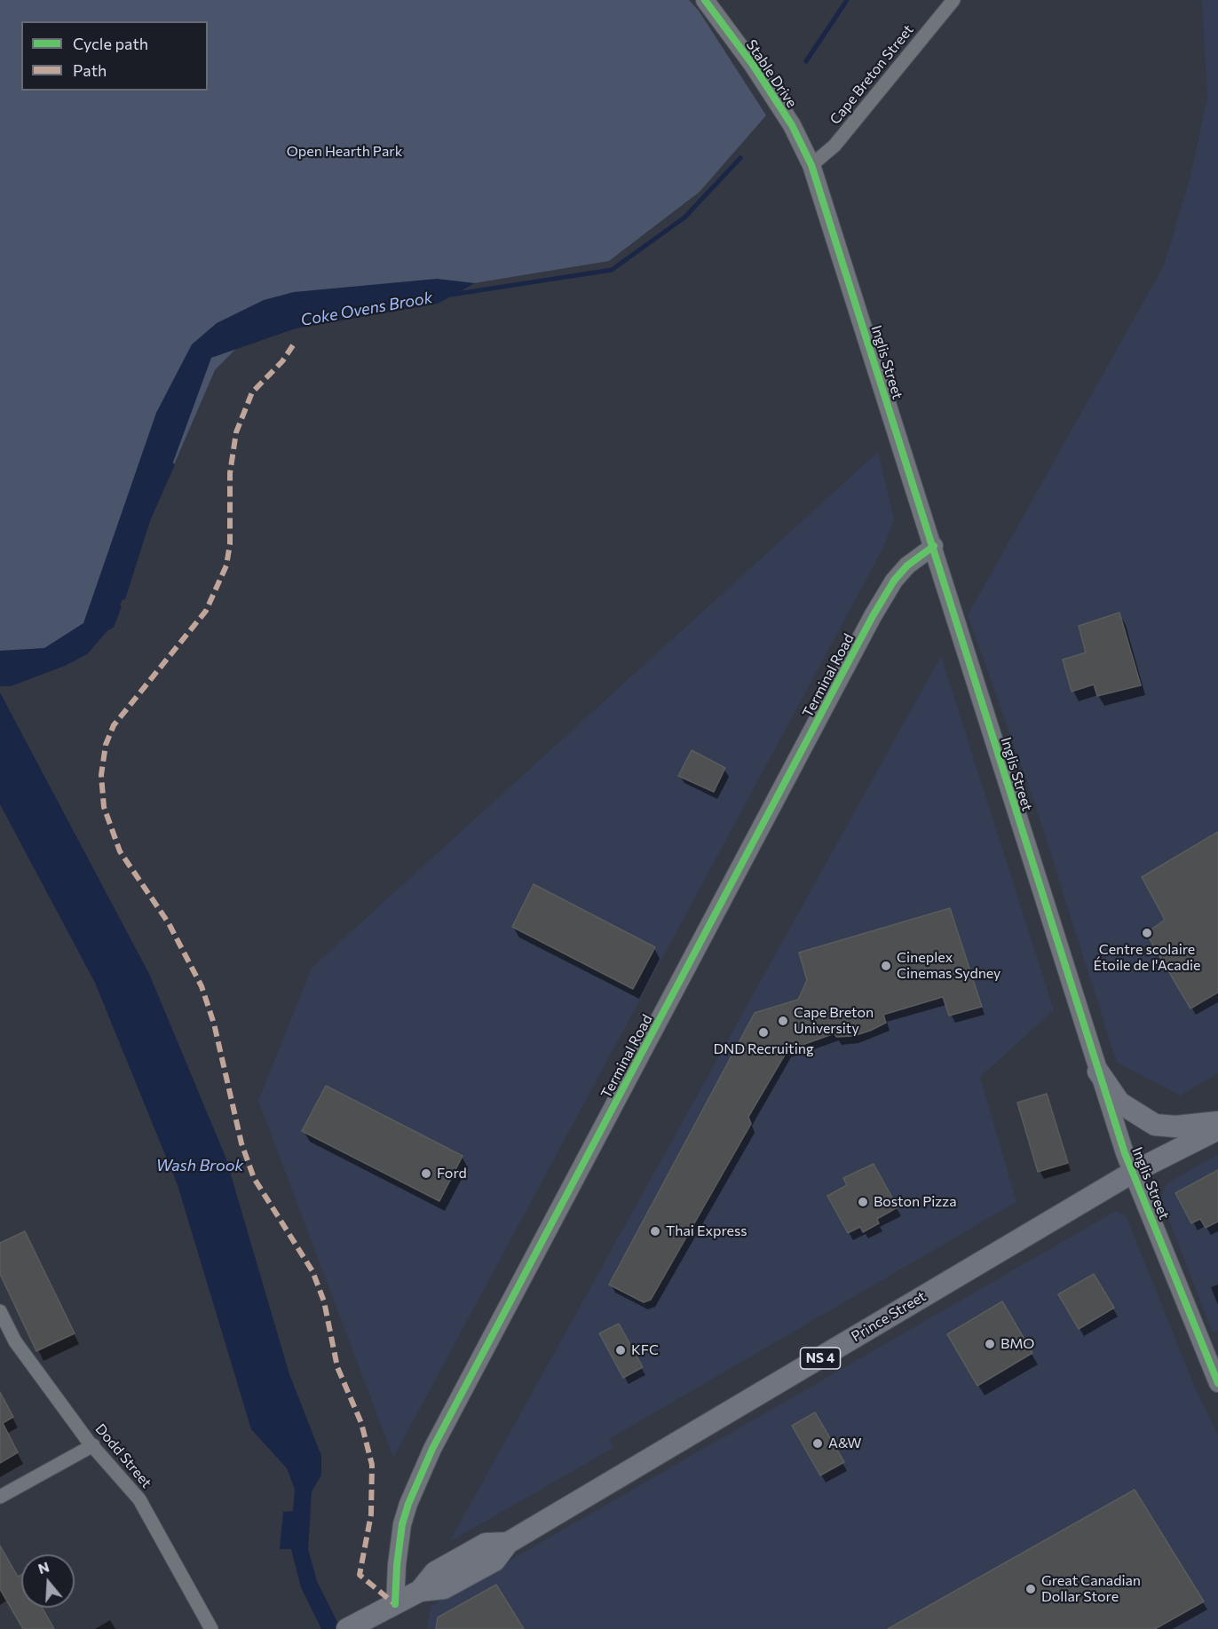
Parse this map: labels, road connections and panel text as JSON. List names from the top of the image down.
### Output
{
  "streets": {
    "main road": ["Prince Street", "NS 4"],
    "street": [
      "Stable Drive",
      "Cape Breton Street",
      "Inglis Street",
      "Terminal Road",
      "Dodd Street"
    ]
  },
  "crossings": [
    ["Stable Drive", "Cape Breton Street"],
    ["Stable Drive", "Inglis Street"],
    ["Cape Breton Street", "Inglis Street"],
    ["Inglis Street", "Terminal Road"],
    ["Inglis Street", "Prince Street"],
    ["Terminal Road", "Prince Street"]
  ],
  "water": ["Coke Ovens Brook", "Wash Brook"],
  "parks": ["Open Hearth Park"],
  "places": [
    "Centre scolaire Étoile de l'Acadie",
    "Cineplex Cinemas Sydney",
    "Cape Breton University",
    "DND Recruiting",
    "Ford",
    "Boston Pizza",
    "Thai Express",
    "BMO",
    "KFC",
    "A&W",
    "Great Canadian Dollar Store"
  ],
  "legend": ["Cycle path", "Path"],
  "north": "top"
}
